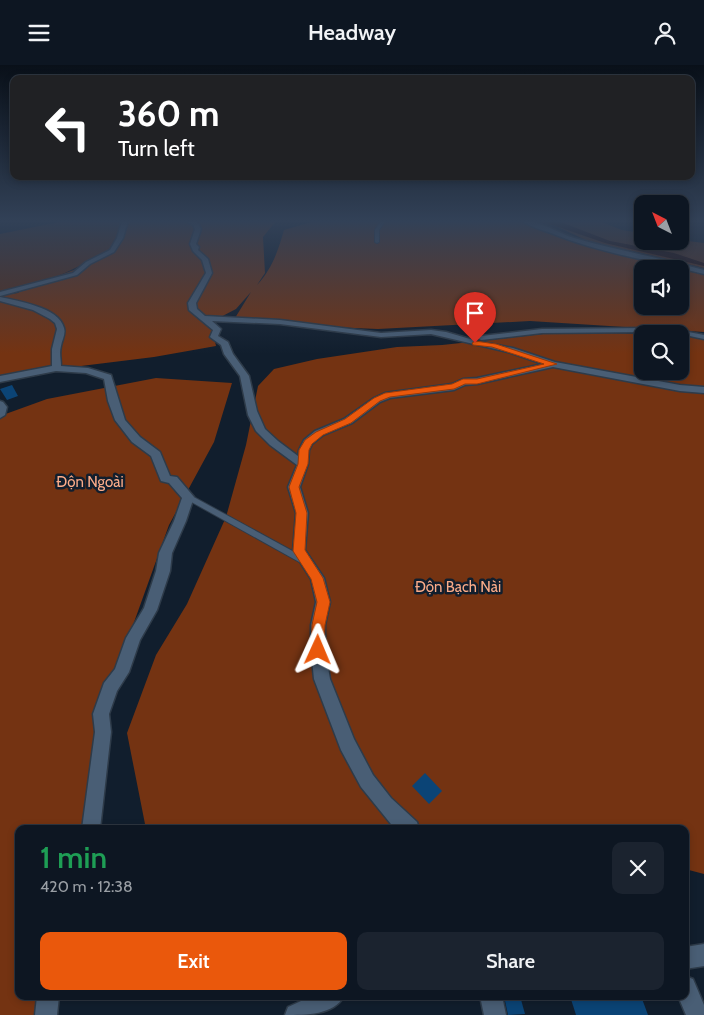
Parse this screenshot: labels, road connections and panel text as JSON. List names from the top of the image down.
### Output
{
  "parks": ["Độn Ngoài", "Độn Bạch Nài"],
  "north": "top left",
  "page": {
    "header": "Headway",
    "turn": ["360 m", "Turn left"],
    "heading": ["1 min", "420 m · 12:38"],
    "buttons": ["Exit", "Share"]
  }
}
